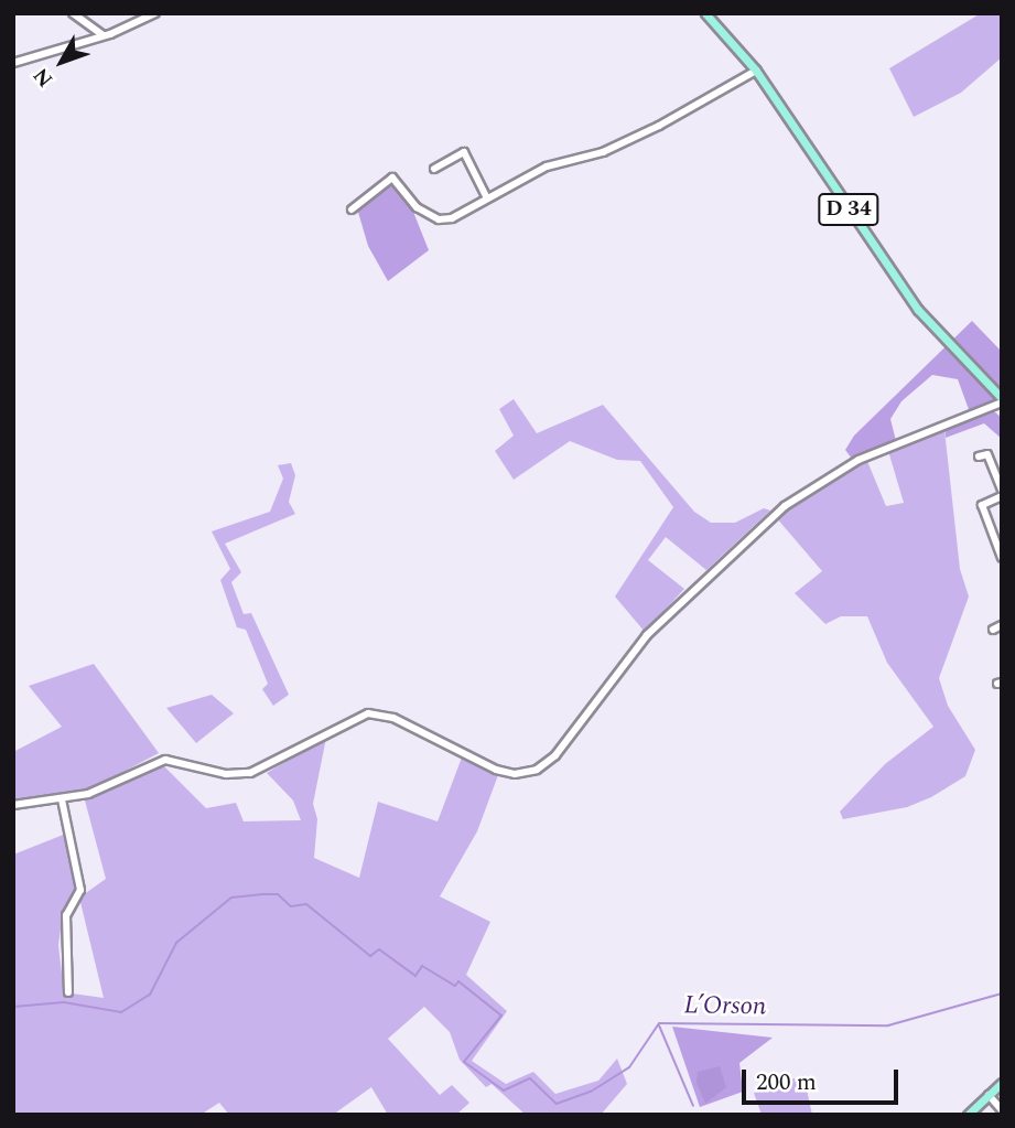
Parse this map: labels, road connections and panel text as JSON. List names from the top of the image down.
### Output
{
  "streets": {
    "main road": ["D 34"]
  },
  "water": ["L’Orson"],
  "scale_bar": "200 m",
  "north": "bottom left"
}
